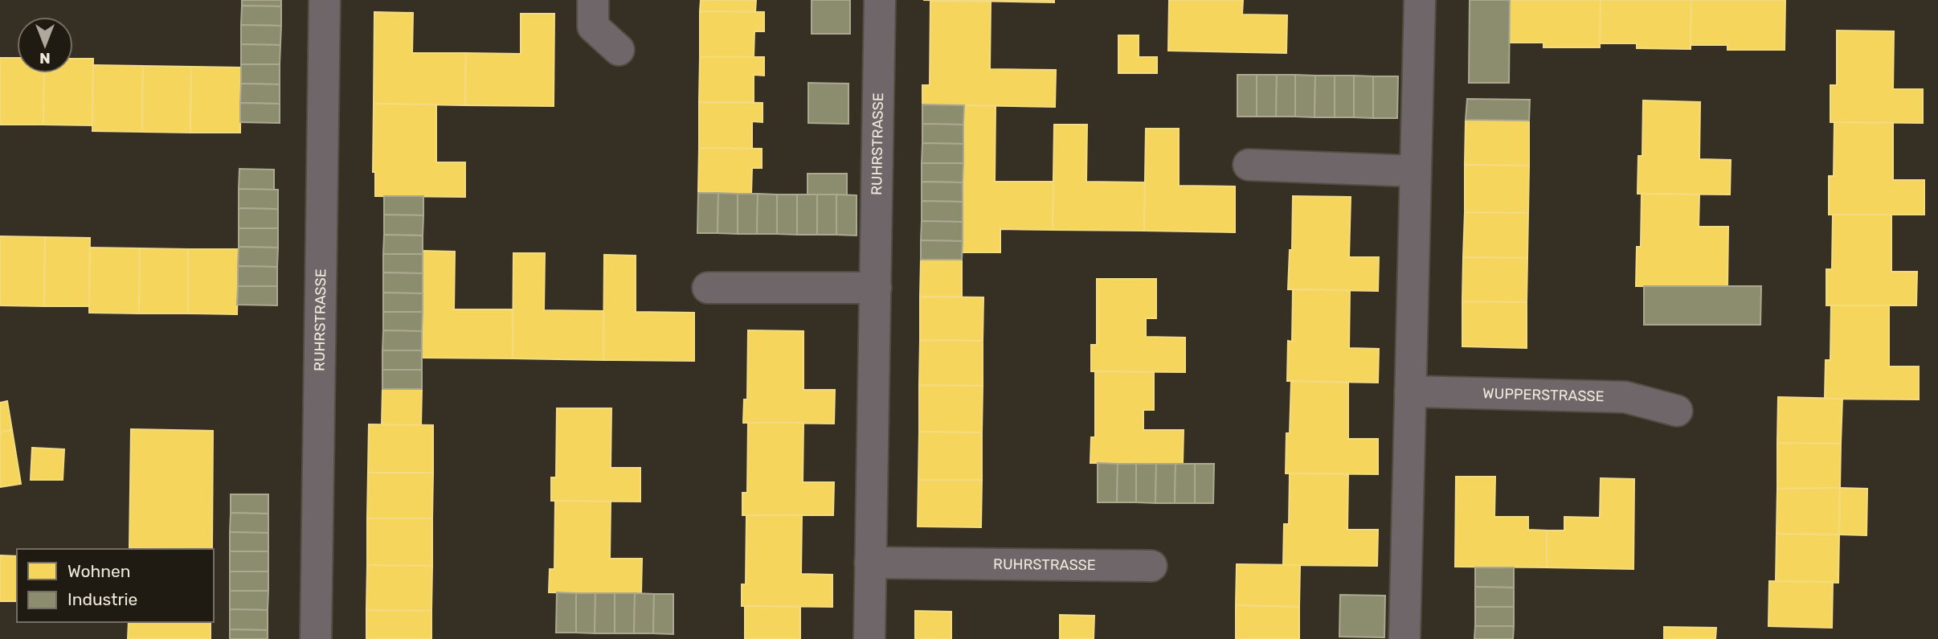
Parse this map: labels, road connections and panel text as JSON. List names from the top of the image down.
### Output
{
  "streets": {
    "street": ["RUHRSTRASSE", "WUPPERSTRASSE"]
  },
  "legend": ["Wohnen", "Industrie"],
  "north": "bottom"
}
